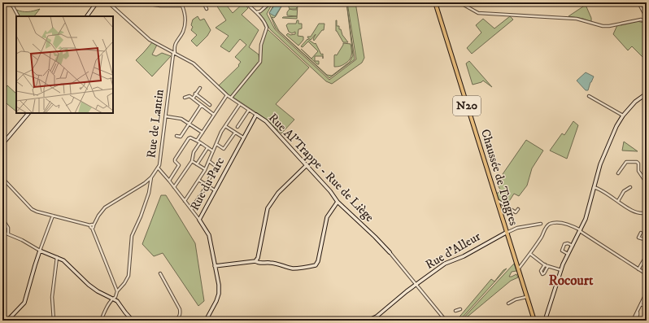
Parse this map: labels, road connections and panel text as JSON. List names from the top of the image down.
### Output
{
  "streets": {
    "main road": ["N20", "Chaussée de Tongres"],
    "street": [
      "Rue de Lantin",
      "Rue Al'Trappe - Rue de Liège",
      "Rue du Parc",
      "Rue d'Alleur"
    ]
  },
  "crossings": [
    ["Rue de Lantin", "Rue Al'Trappe - Rue de Liège"],
    ["Rue Al'Trappe - Rue de Liège", "Rue du Parc"],
    ["Chaussée de Tongres", "Rue d'Alleur"]
  ],
  "districts": ["Rocourt"]
}
